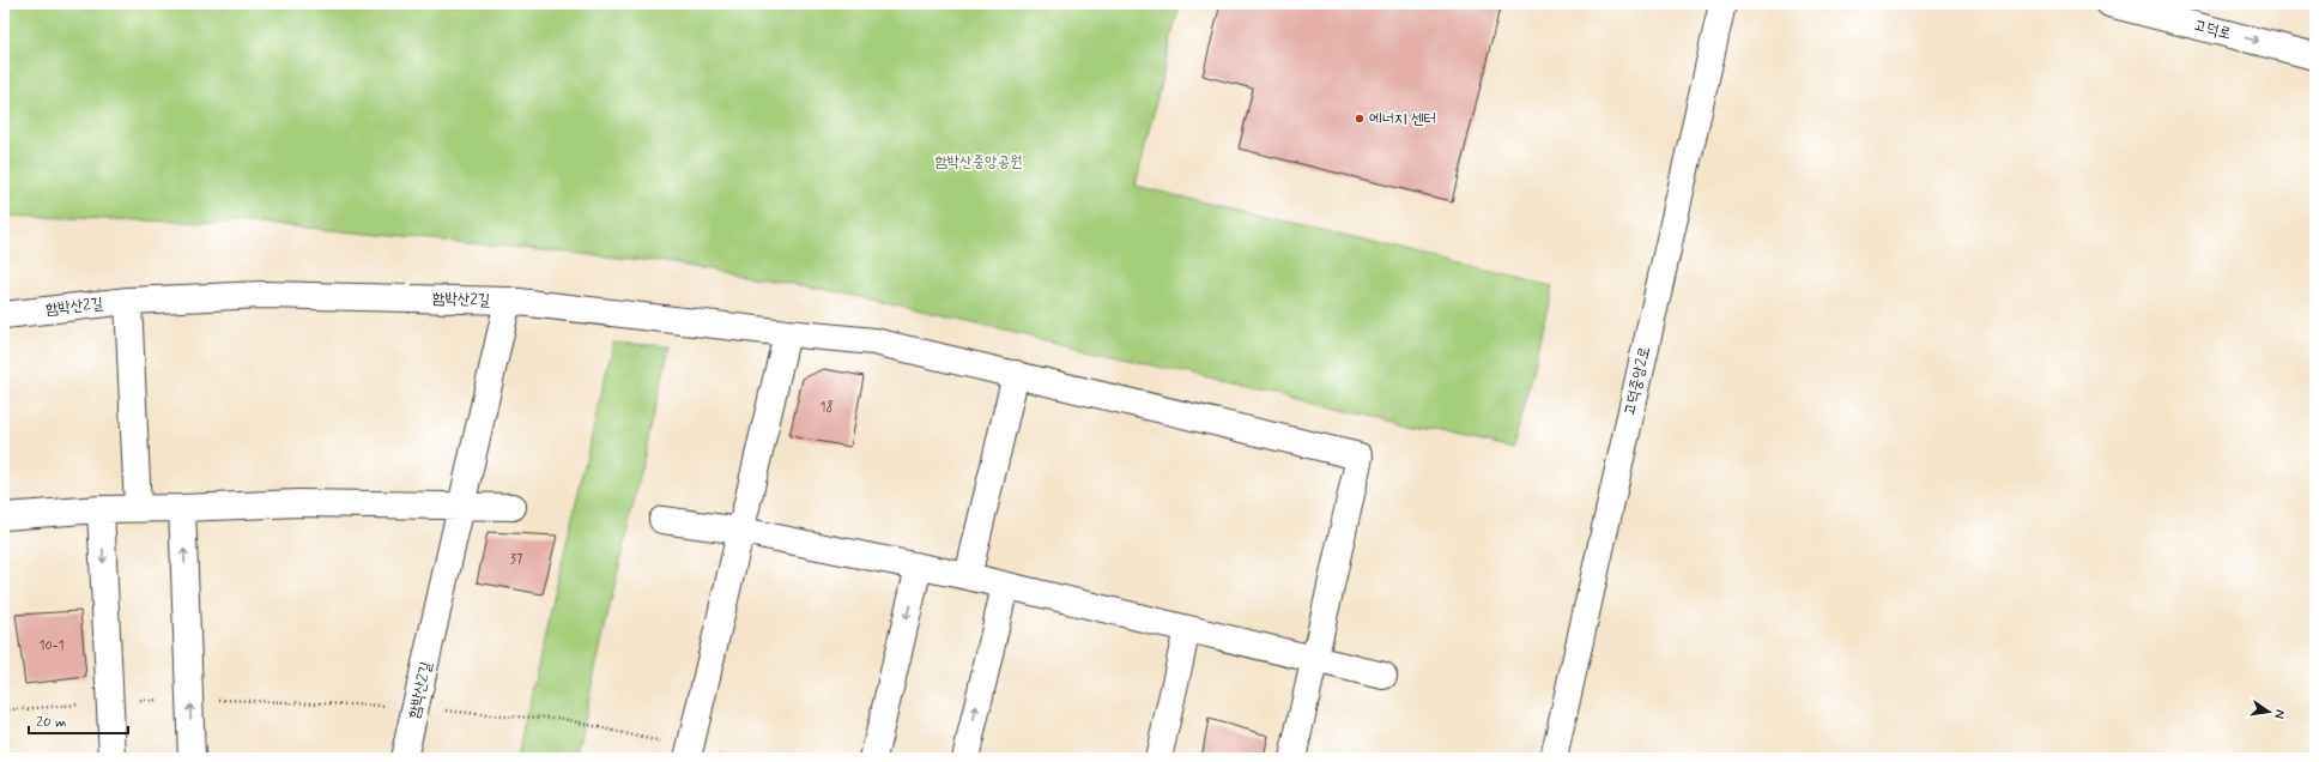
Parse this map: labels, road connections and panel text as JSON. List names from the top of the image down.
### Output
{
  "streets": {
    "street": ["고덕로", "함박산2길", "고덕중앙2로"]
  },
  "one_way": ["고덕로"],
  "parks": ["함박산중앙공원"],
  "places": ["에너지 센터"],
  "house_numbers": ["18", "37", "10-1"],
  "scale_bar": "20 m",
  "north": "right"
}
